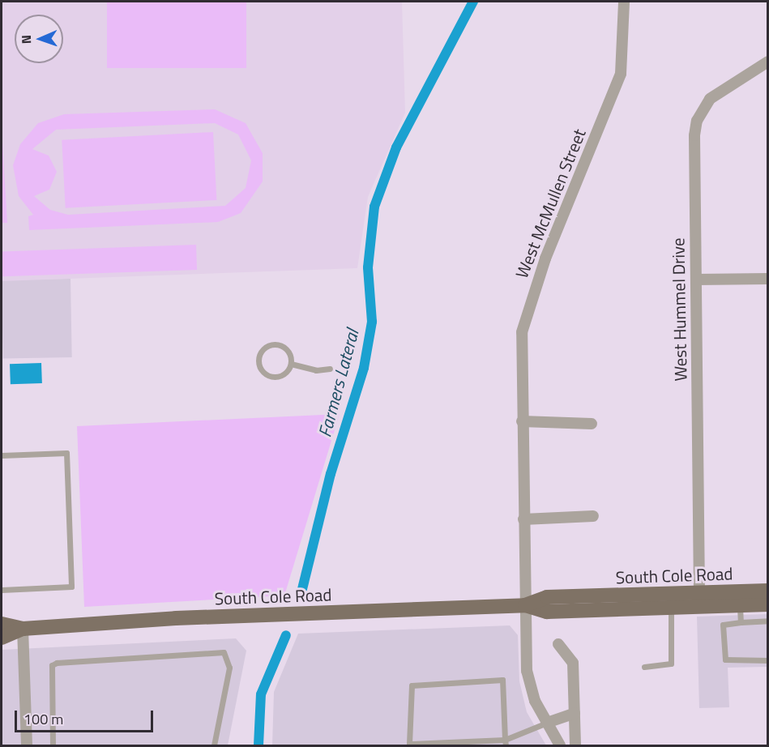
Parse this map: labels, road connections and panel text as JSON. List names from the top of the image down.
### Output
{
  "streets": {
    "main road": ["South Cole Road"],
    "street": ["West McMullen Street", "West Hummel Drive"]
  },
  "crossings": [
    ["West McMullen Street", "South Cole Road"],
    ["West Hummel Drive", "South Cole Road"]
  ],
  "water": ["Farmers Lateral"],
  "scale_bar": "100 m",
  "north": "left"
}
